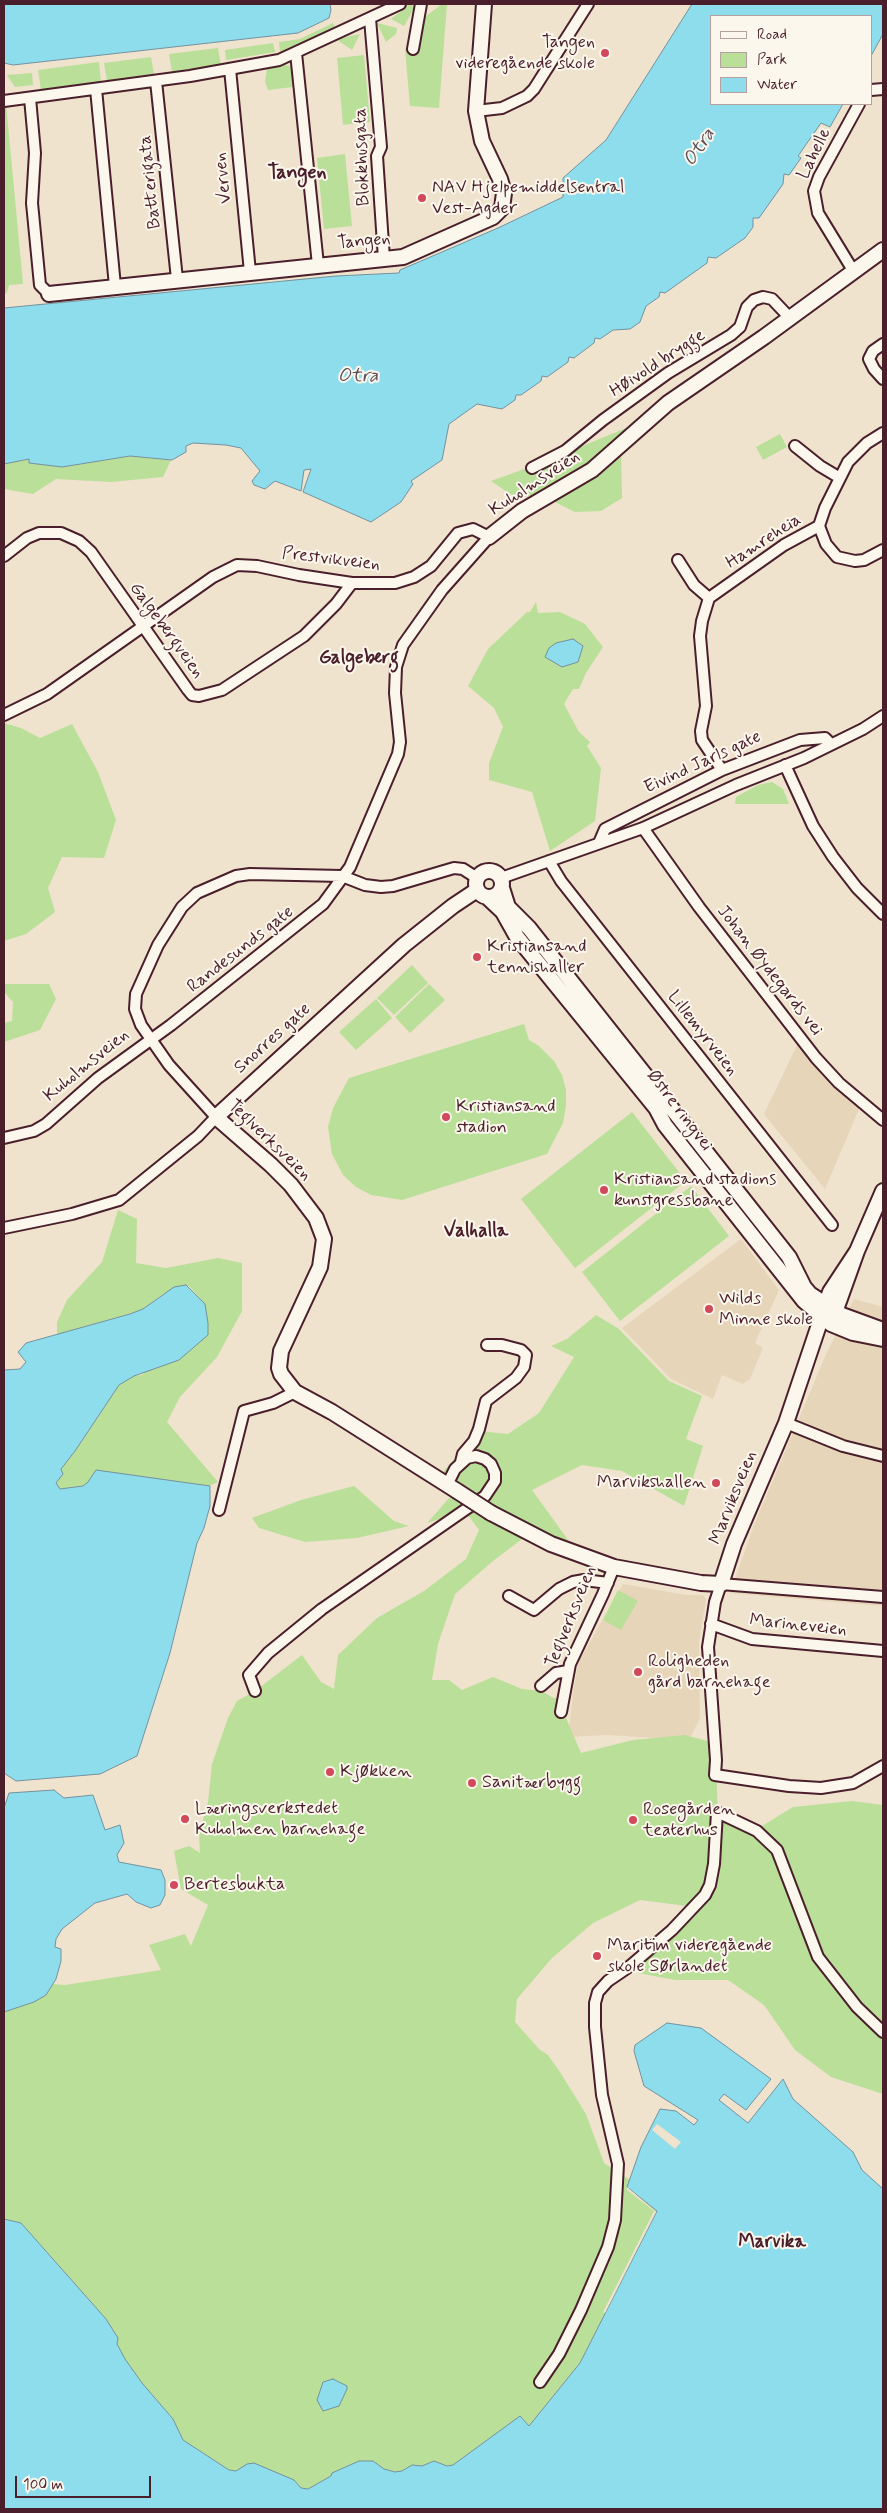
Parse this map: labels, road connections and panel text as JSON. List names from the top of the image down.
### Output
{
  "streets": {
    "street": [
      "Lahelle",
      "Blokkhusgata",
      "Verven",
      "Batterigata",
      "Tangen",
      "Høivold brygge",
      "Kuholmsveien",
      "Hamreheia",
      "Prestvikveien",
      "Galgebergveien",
      "Eivind Jarls gate",
      "Randesunds gate",
      "Johan Øydegards vei",
      "Lillemyrveien",
      "Snorres gate",
      "Østre ringvei",
      "Teglverksveien",
      "Marviksveien",
      "Marineveien"
    ]
  },
  "crossings": [
    ["Lahelle", "Kuholmsveien"],
    ["Blokkhusgata", "Tangen"],
    ["Verven", "Tangen"],
    ["Batterigata", "Tangen"],
    ["Høivold brygge", "Kuholmsveien"],
    ["Kuholmsveien", "Prestvikveien"],
    ["Kuholmsveien", "Randesunds gate"],
    ["Kuholmsveien", "Snorres gate"],
    ["Kuholmsveien", "Østre ringvei"],
    ["Kuholmsveien", "Teglverksveien"],
    ["Prestvikveien", "Galgebergveien"],
    ["Eivind Jarls gate", "Johan Øydegards vei"],
    ["Eivind Jarls gate", "Lillemyrveien"],
    ["Eivind Jarls gate", "Snorres gate"],
    ["Eivind Jarls gate", "Østre ringvei"],
    ["Randesunds gate", "Teglverksveien"],
    ["Snorres gate", "Østre ringvei"],
    ["Snorres gate", "Teglverksveien"],
    ["Østre ringvei", "Marviksveien"],
    ["Marviksveien", "Marineveien"]
  ],
  "districts": [
    "Tangen",
    "Galgeberg",
    "Valhalla",
    "Marvika"
  ],
  "water": ["Otra"],
  "places": [
    "Tangen videregående skole",
    "NAV Hjelpemiddelsentral Vest-Agder",
    "Kristiansand tennishaller",
    "Kristiansand stadion",
    "Kristiansand stadions kunstgressbane",
    "Wilds Minne skole",
    "Marvikshallen",
    "Roligheden gård barnehage",
    "Kjøkken",
    "Sanitærbygg",
    "Læringsverkstedet Kuholmen barnehage",
    "Rosegården teaterhus",
    "Bertesbukta",
    "Maritim videregående skole Sørlandet"
  ],
  "legend": ["Road", "Park", "Water"],
  "scale_bar": "100 m"
}
